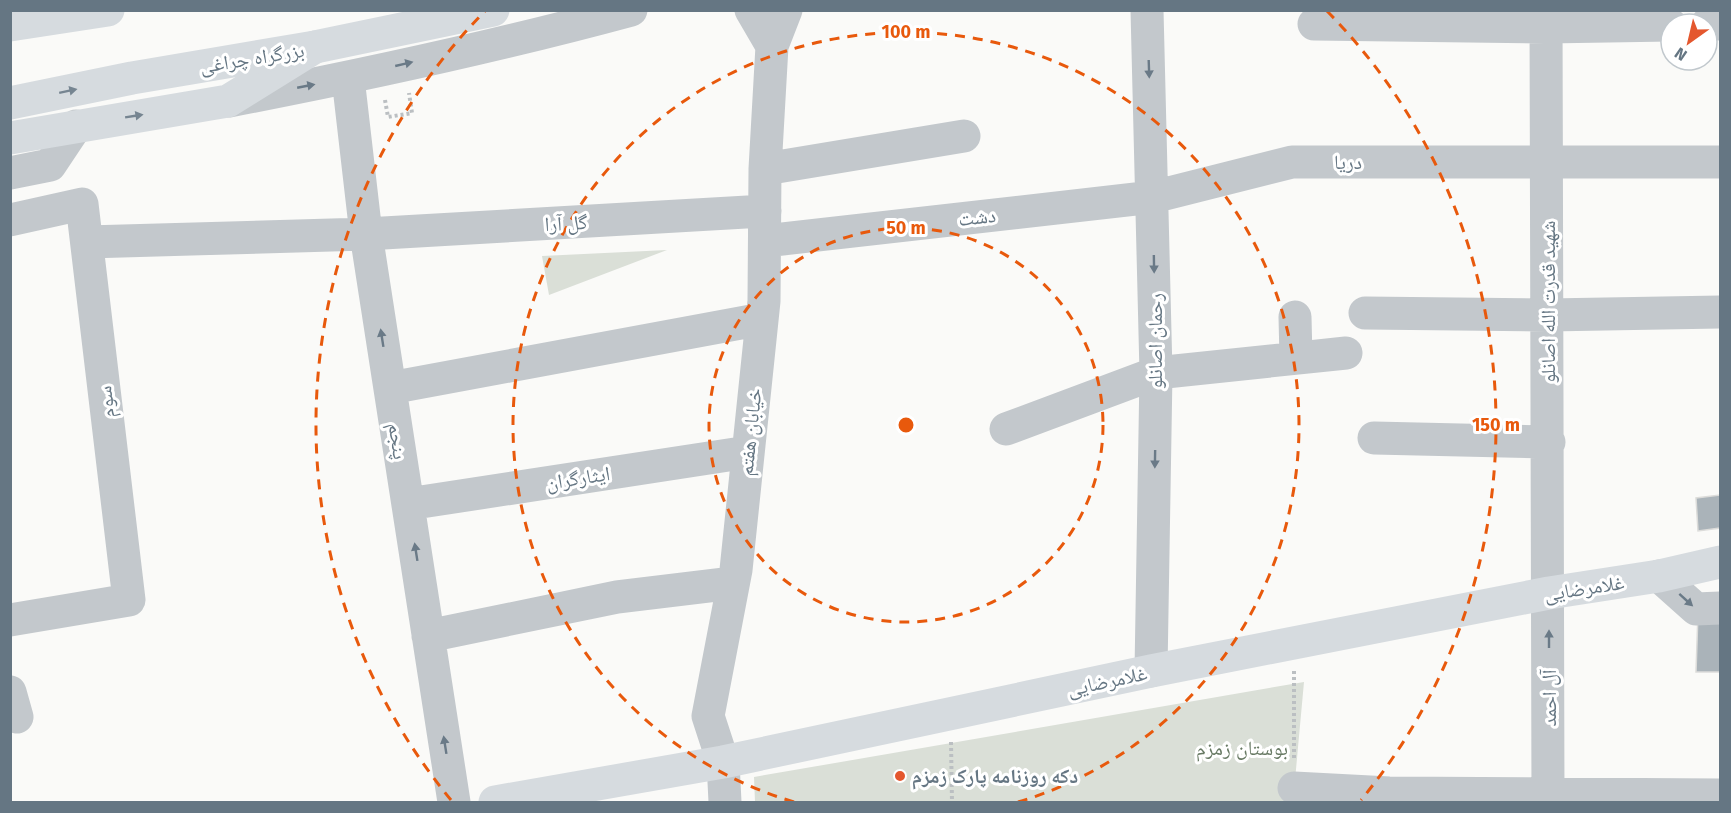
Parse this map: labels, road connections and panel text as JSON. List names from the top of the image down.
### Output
{
  "streets": {
    "main road": ["بزرگراه چراغی", "غلامرضایی"],
    "street": [
      "دریا",
      "دشت",
      "گل آرا",
      "شهید قدرت الله اصانلو",
      "رحمان اصانلو",
      "سوم",
      "خیابان هفتم",
      "پنجم",
      "ایثارگران",
      "آل احمد"
    ]
  },
  "crossings": [
    ["دریا", "دشت"],
    ["دریا", "شهید قدرت الله اصانلو"],
    ["دریا", "رحمان اصانلو"],
    ["دشت", "گل آرا"],
    ["دشت", "رحمان اصانلو"],
    ["دشت", "خیابان هفتم"],
    ["گل آرا", "سوم"],
    ["گل آرا", "خیابان هفتم"],
    ["گل آرا", "پنجم"],
    ["شهید قدرت الله اصانلو", "غلامرضایی"],
    ["شهید قدرت الله اصانلو", "آل احمد"],
    ["رحمان اصانلو", "غلامرضایی"],
    ["خیابان هفتم", "ایثارگران"],
    ["خیابان هفتم", "غلامرضایی"],
    ["پنجم", "ایثارگران"],
    ["غلامرضایی", "آل احمد"]
  ],
  "one_way": ["رحمان اصانلو", "پنجم", "آل احمد"],
  "parks": ["بوستان زمزم"],
  "places": ["دکه روزنامه پارک زمزم"],
  "north": "bottom left",
  "rings": ["100 m", "50 m", "150 m"]
}
